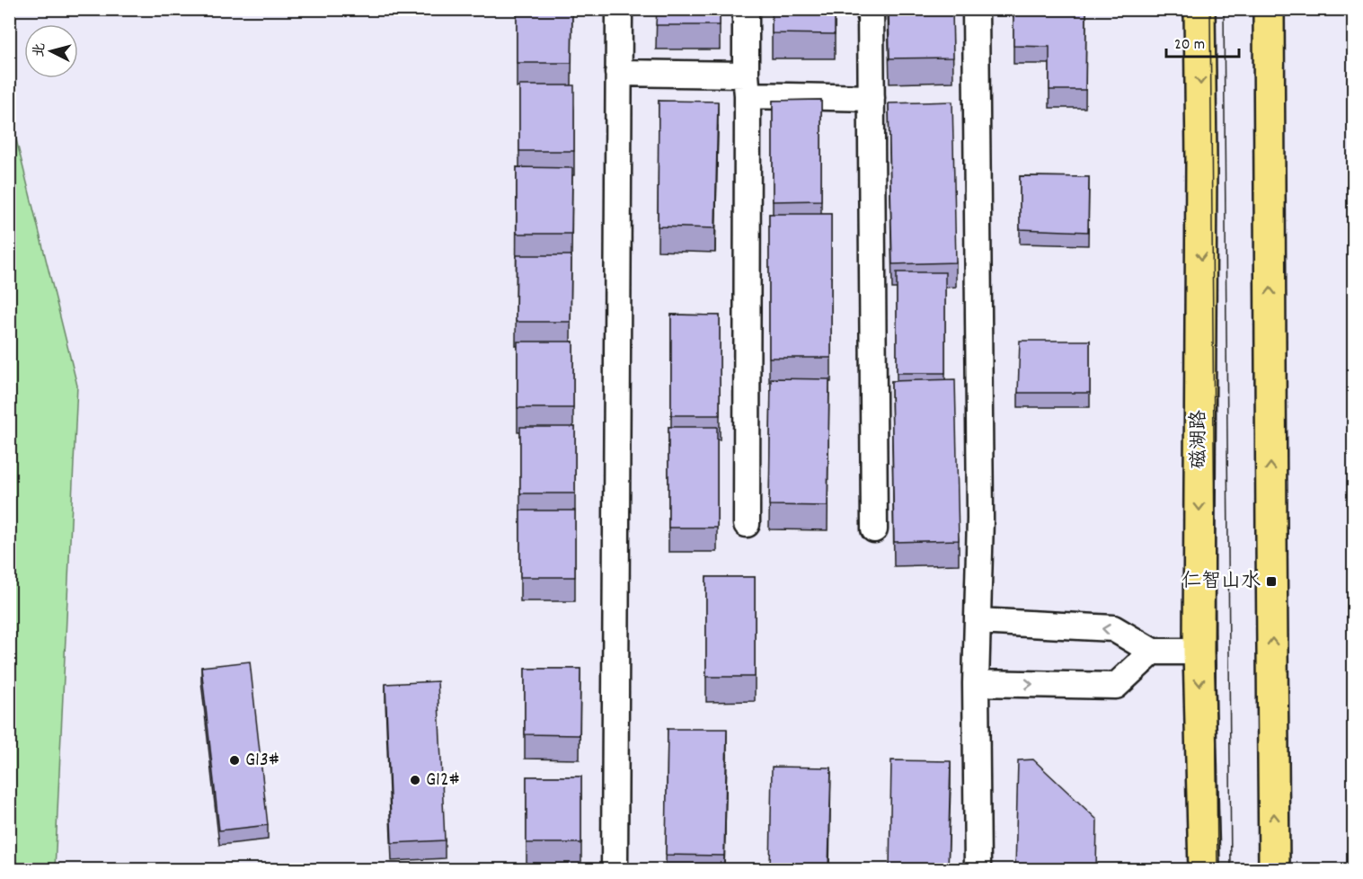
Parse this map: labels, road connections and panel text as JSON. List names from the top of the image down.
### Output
{
  "streets": {
    "main road": ["磁湖路"]
  },
  "places": {
    "transit": ["仁智山水"],
    "other": ["G13#", "G12#"]
  },
  "scale_bar": "20 m",
  "north": "left"
}
